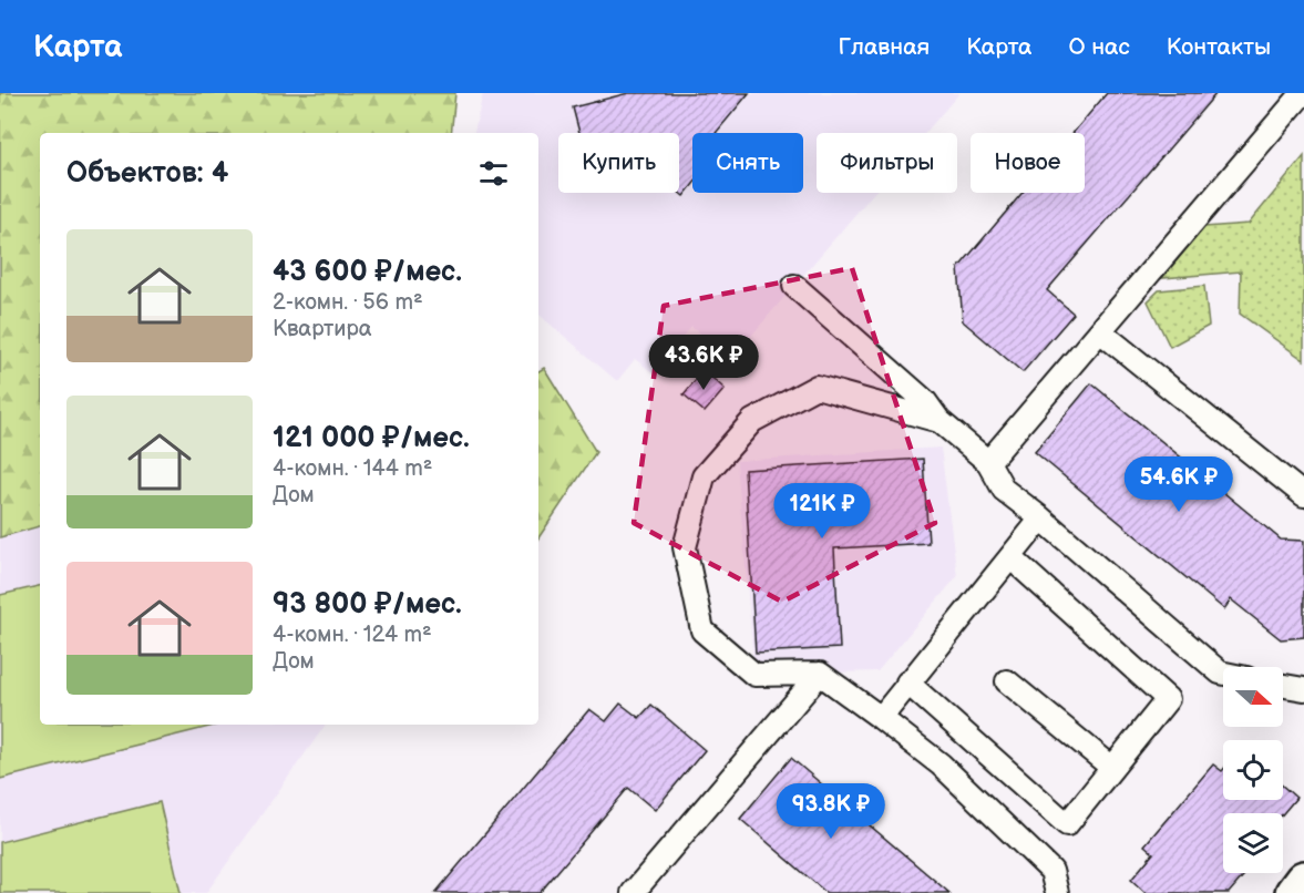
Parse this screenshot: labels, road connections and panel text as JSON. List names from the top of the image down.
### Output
{
  "north": "right",
  "page": {
    "header": "Карта",
    "nav": [
      "Главная",
      "Карта",
      "О нас",
      "Контакты"
    ],
    "chip": [
      "Купить",
      "Снять",
      "Фильтры",
      "Новое"
    ],
    "heading": "Объектов: 4",
    "list": [
      {
        "name": "43 600 ₽/мес.",
        "note": "2-комн. · 56 m² · Квартира"
      },
      {
        "name": "121 000 ₽/мес.",
        "note": "4-комн. · 144 m² · Дом"
      },
      {
        "name": "93 800 ₽/мес.",
        "note": "4-комн. · 124 m² · Дом"
      }
    ],
    "price": [
      "43.6K ₽",
      "54.6K ₽",
      "121K ₽",
      "93.8K ₽"
    ]
  }
}
